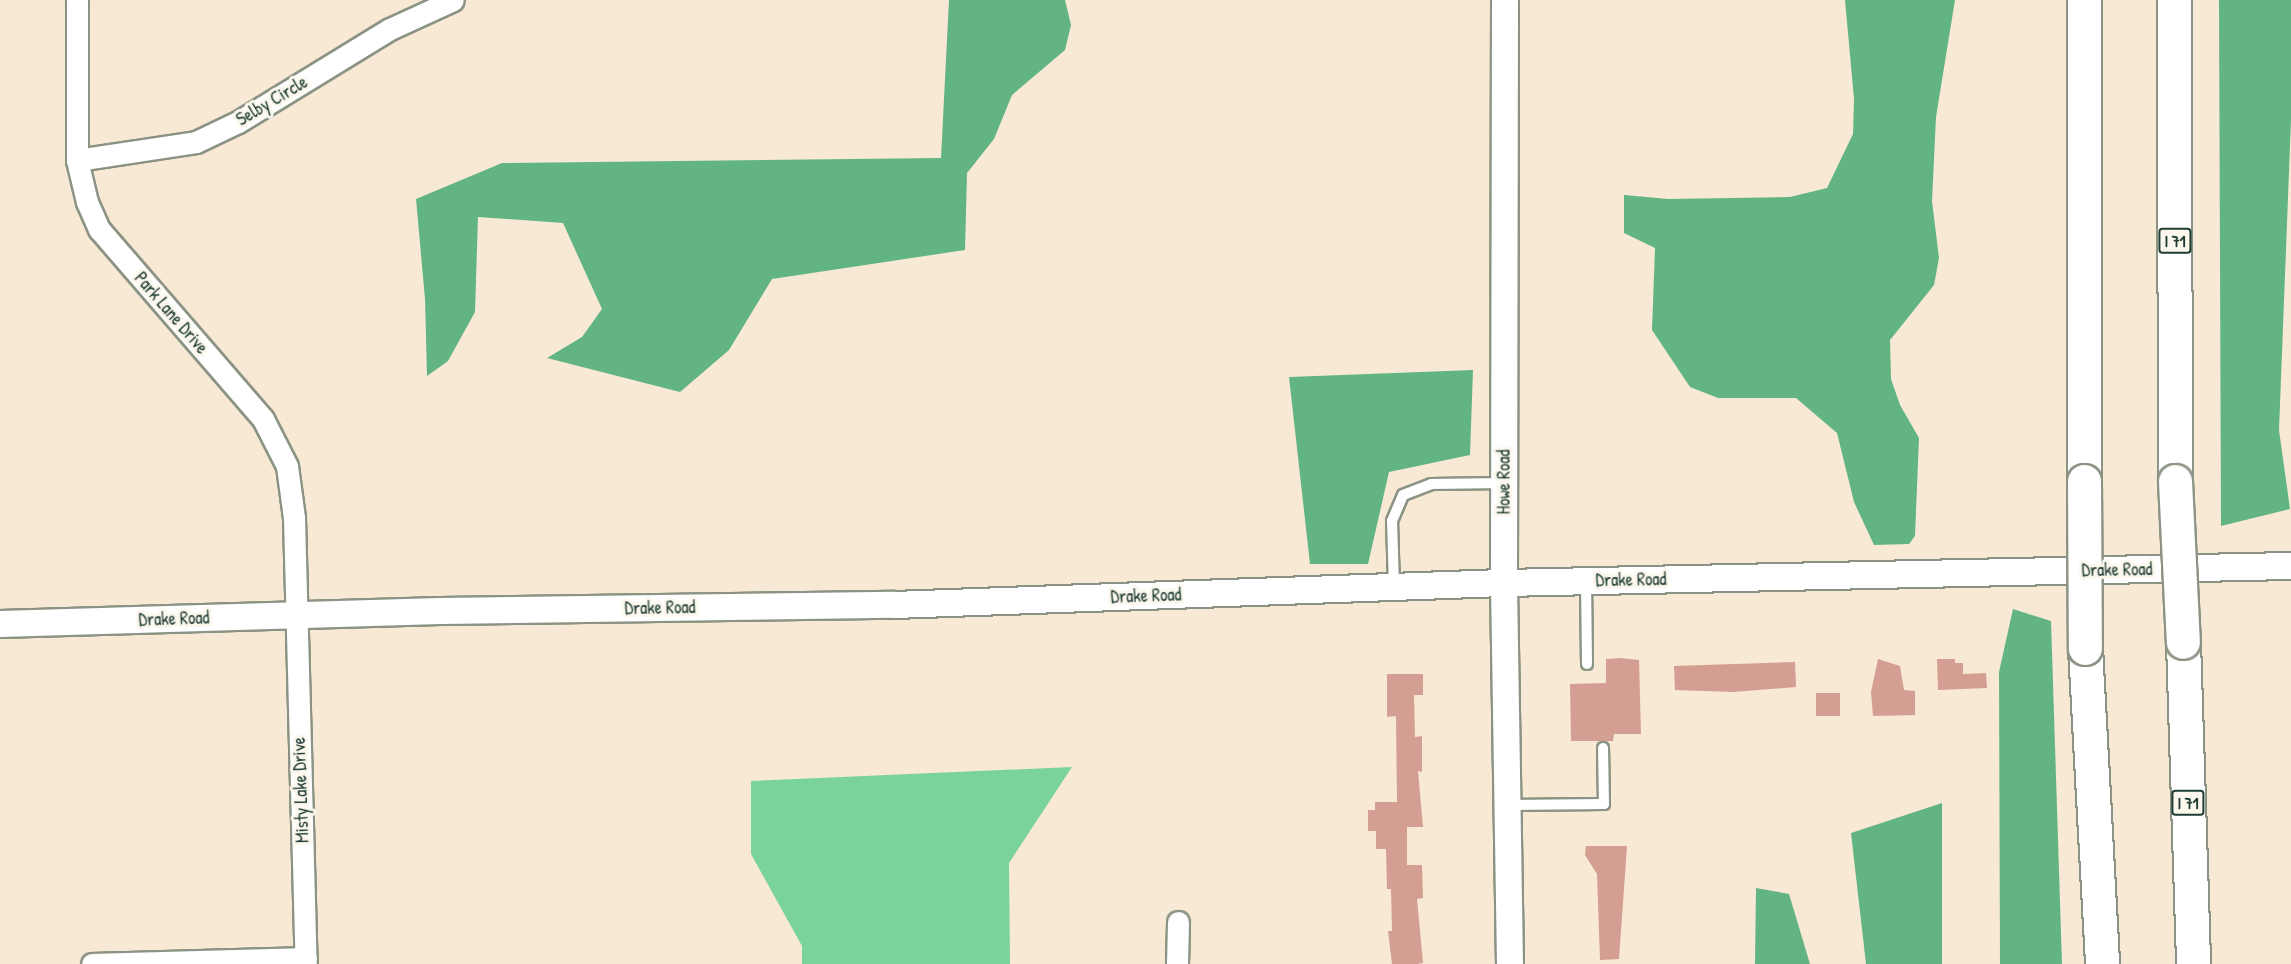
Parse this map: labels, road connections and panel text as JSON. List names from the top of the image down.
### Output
{
  "streets": {
    "highway": ["I 71"],
    "street": [
      "Selby Circle",
      "Park Lane Drive",
      "Howe Road",
      "Drake Road",
      "Misty Lake Drive"
    ]
  },
  "crossings": [
    ["Selby Circle", "Park Lane Drive"],
    ["Park Lane Drive", "Drake Road"],
    ["Park Lane Drive", "Misty Lake Drive"],
    ["Howe Road", "Drake Road"],
    ["Drake Road", "Misty Lake Drive"]
  ]
}
